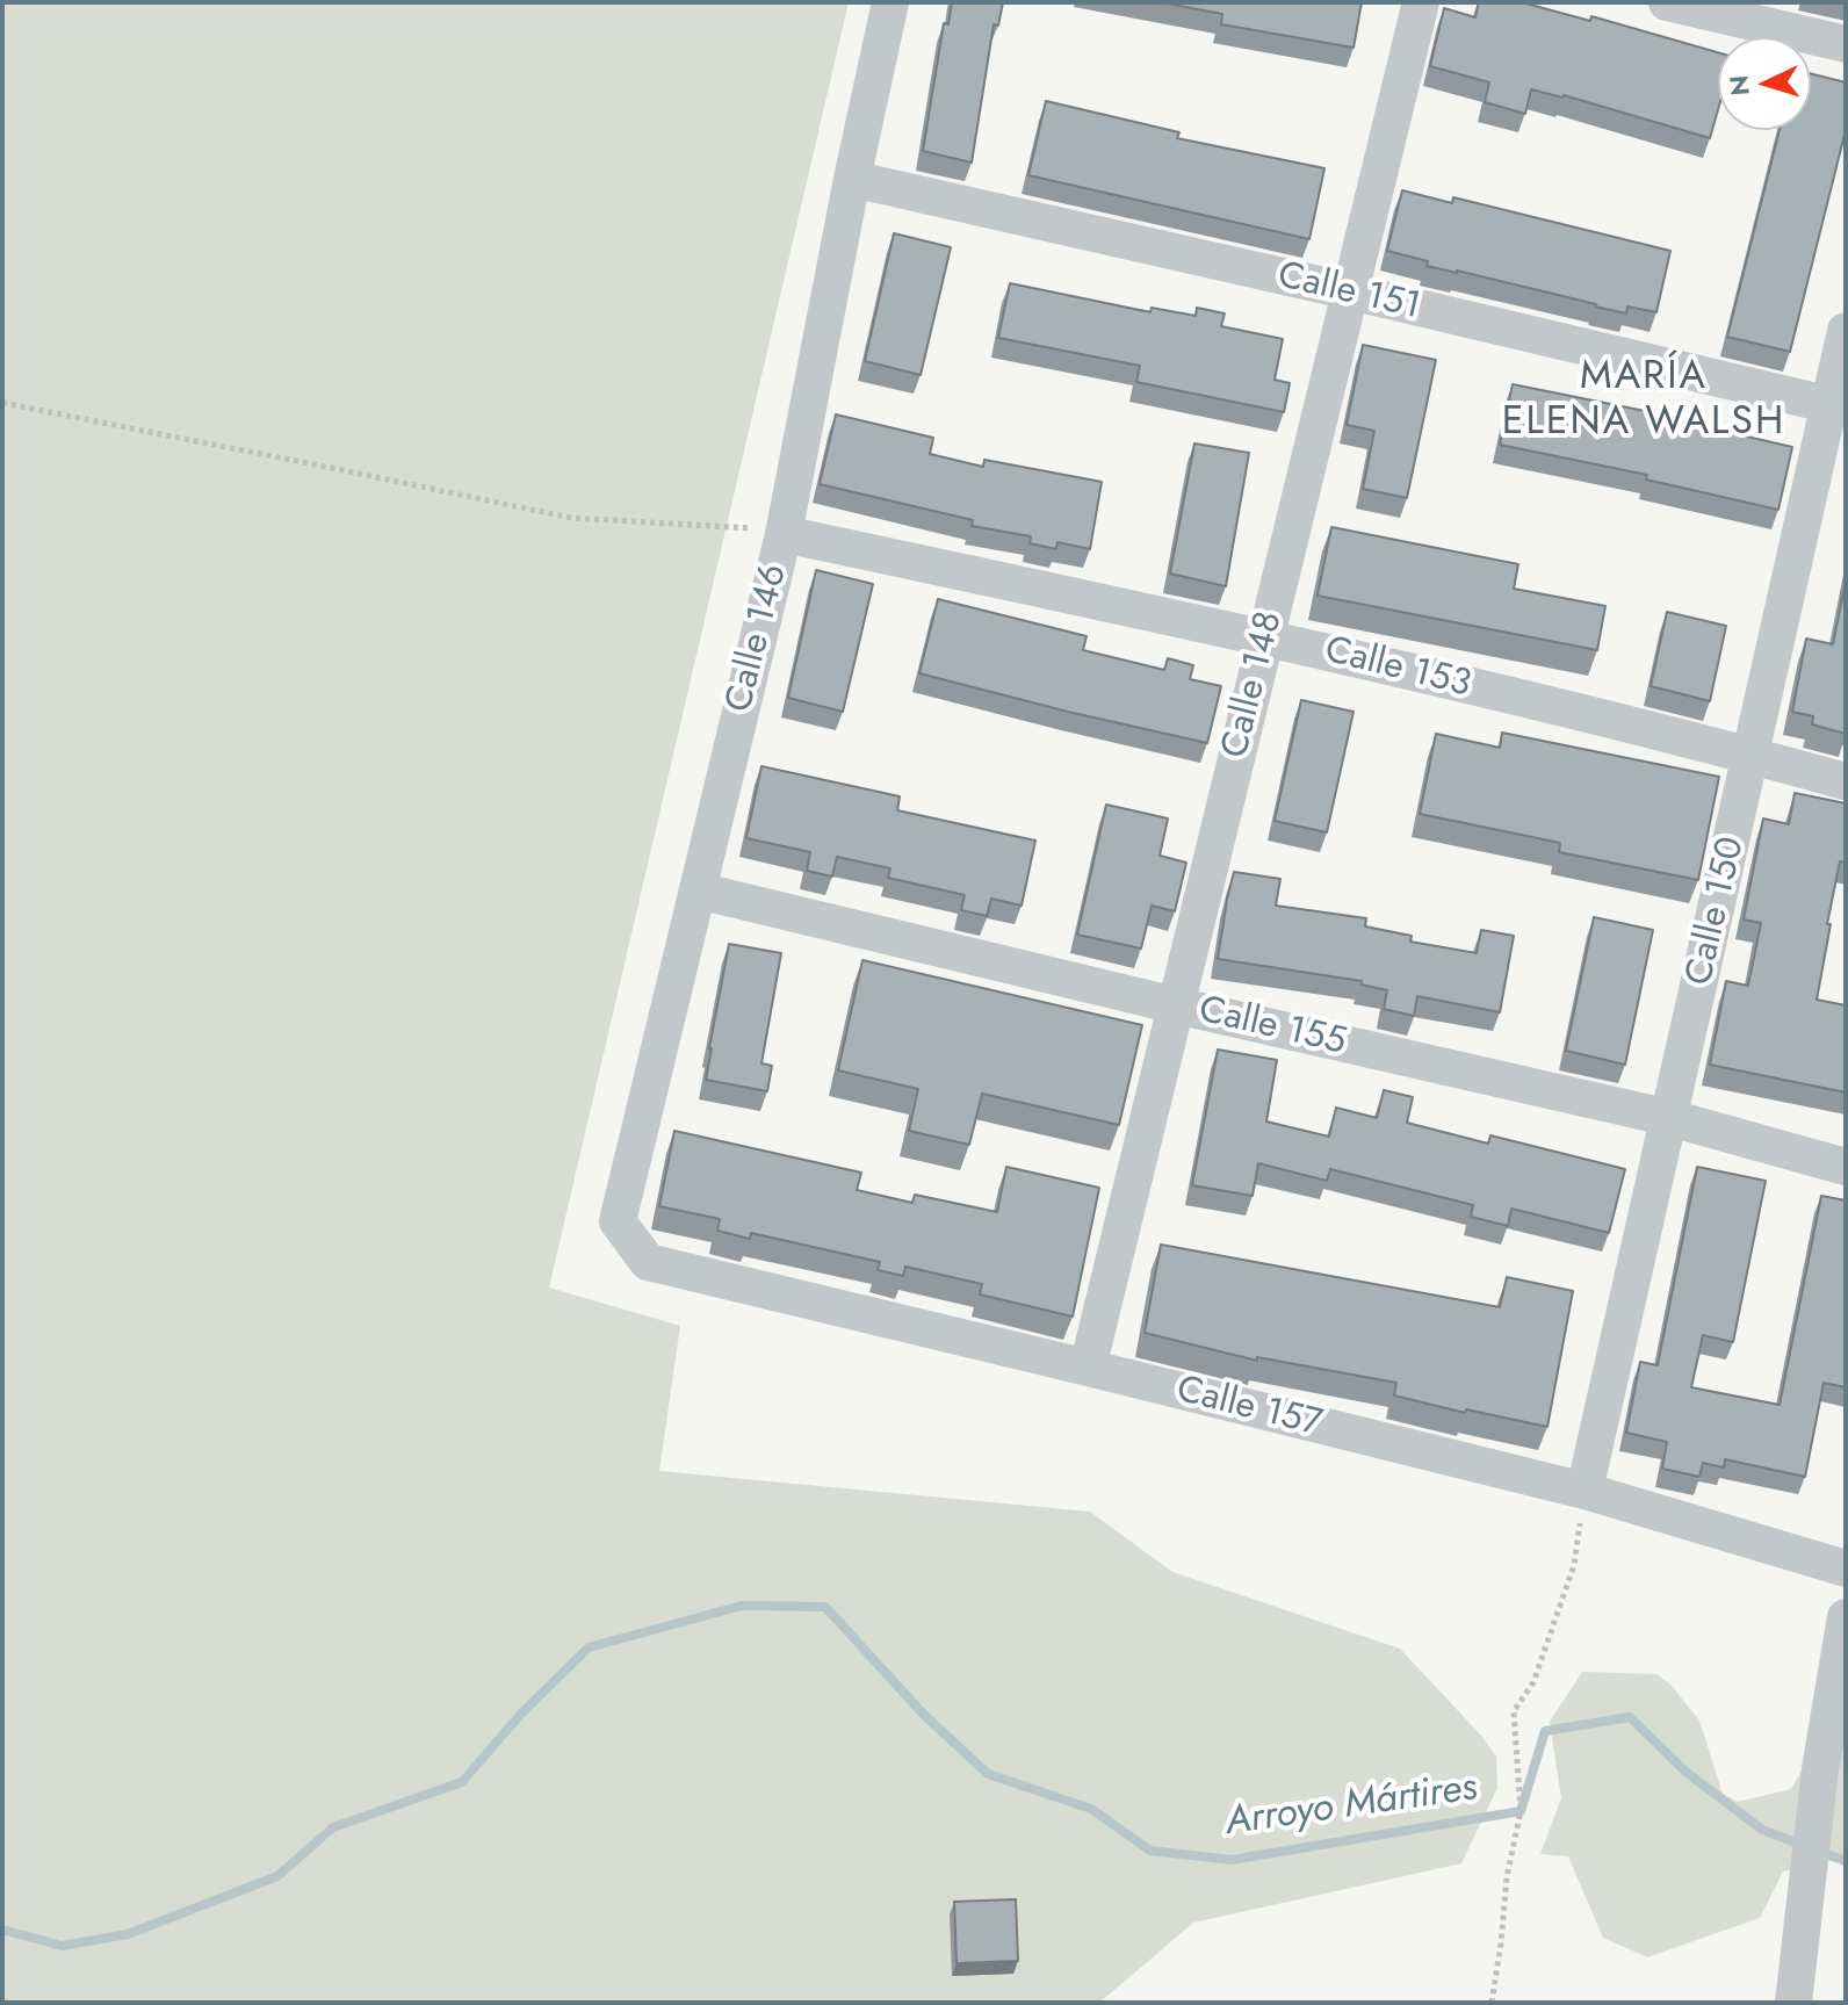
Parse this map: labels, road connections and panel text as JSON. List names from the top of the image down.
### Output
{
  "streets": {
    "street": [
      "Calle 151",
      "Calle 146",
      "Calle 153",
      "Calle 148",
      "Calle 150",
      "Calle 155",
      "Calle 157"
    ]
  },
  "crossings": [
    ["Calle 151", "Calle 146"],
    ["Calle 151", "Calle 148"],
    ["Calle 151", "Calle 150"],
    ["Calle 146", "Calle 153"],
    ["Calle 146", "Calle 155"],
    ["Calle 146", "Calle 157"],
    ["Calle 153", "Calle 148"],
    ["Calle 153", "Calle 150"],
    ["Calle 148", "Calle 155"],
    ["Calle 148", "Calle 157"],
    ["Calle 150", "Calle 155"],
    ["Calle 150", "Calle 157"]
  ],
  "districts": ["MARÍA ELENA WALSH"],
  "water": ["Arroyo Mártires"],
  "north": "left"
}
